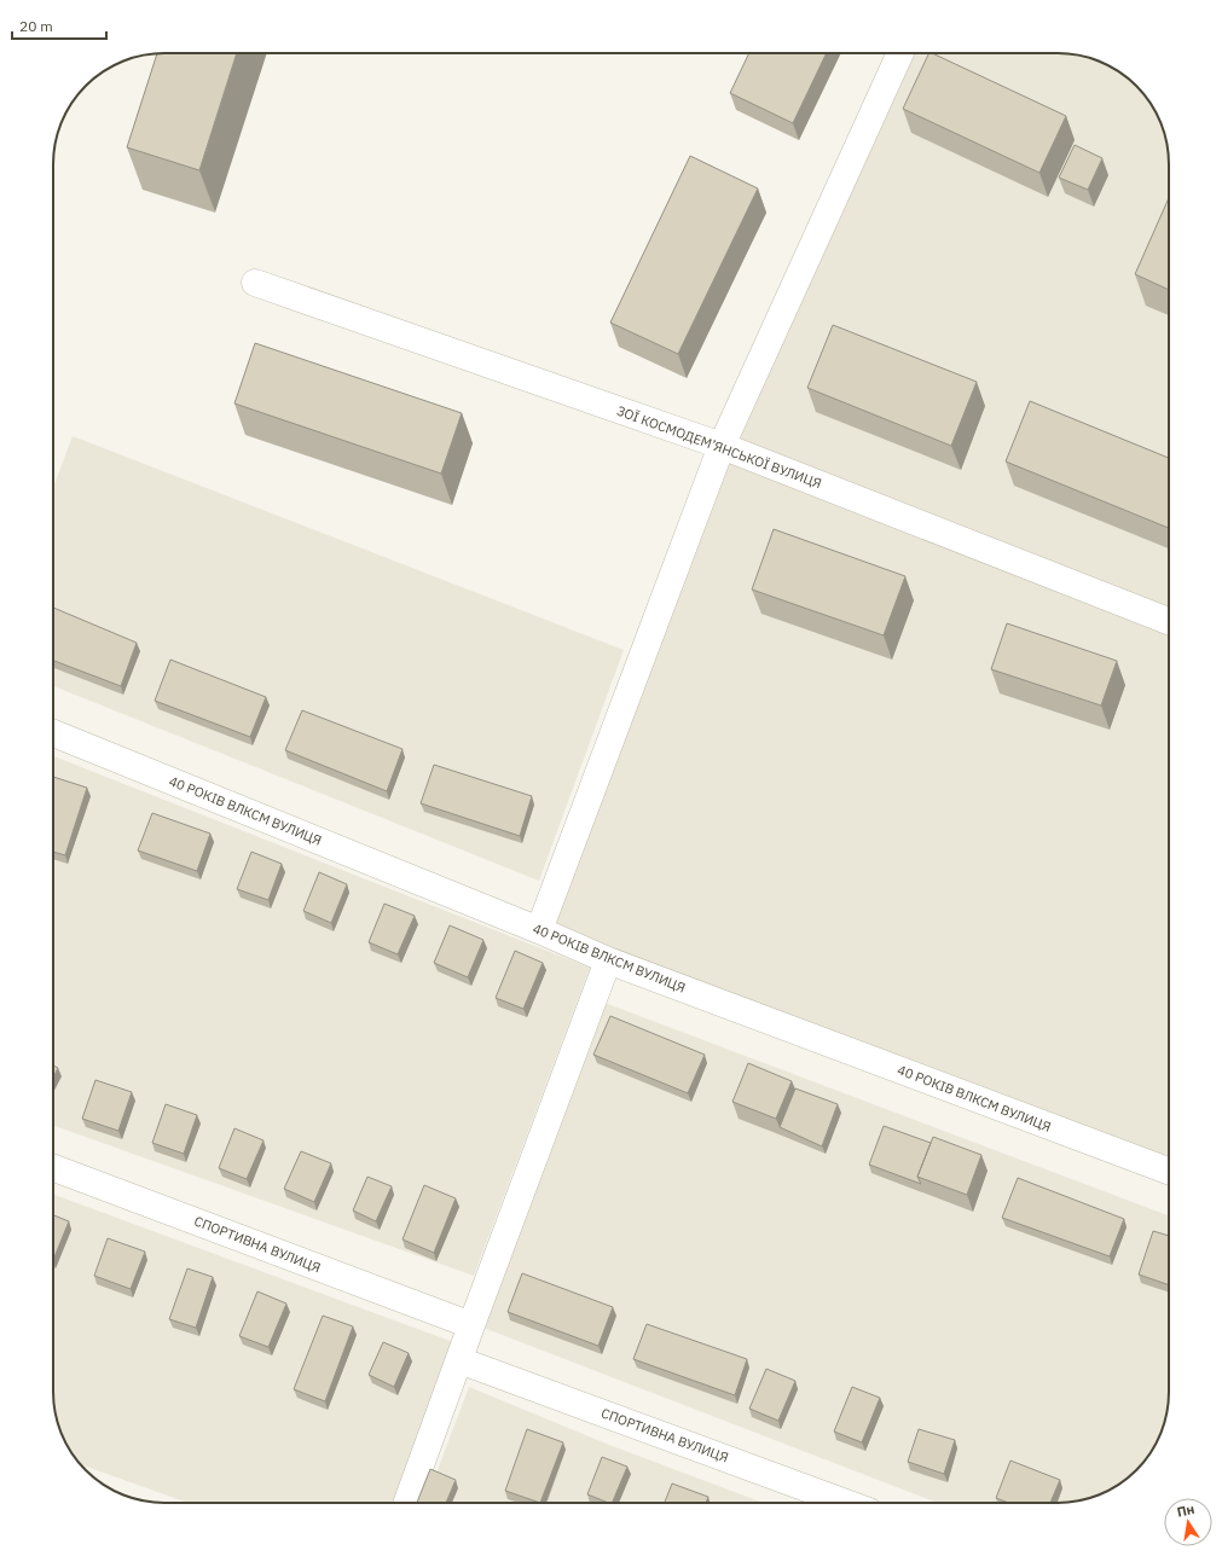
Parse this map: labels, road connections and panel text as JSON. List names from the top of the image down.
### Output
{
  "streets": {
    "street": ["ЗОЇ КОСМОДЕМ’ЯНСЬКОЇ ВУЛИЦЯ", "40 РОКІВ ВЛКСМ ВУЛИЦЯ", "СПОРТИВНА ВУЛИЦЯ"]
  },
  "scale_bar": "20 m",
  "north": "top"
}
